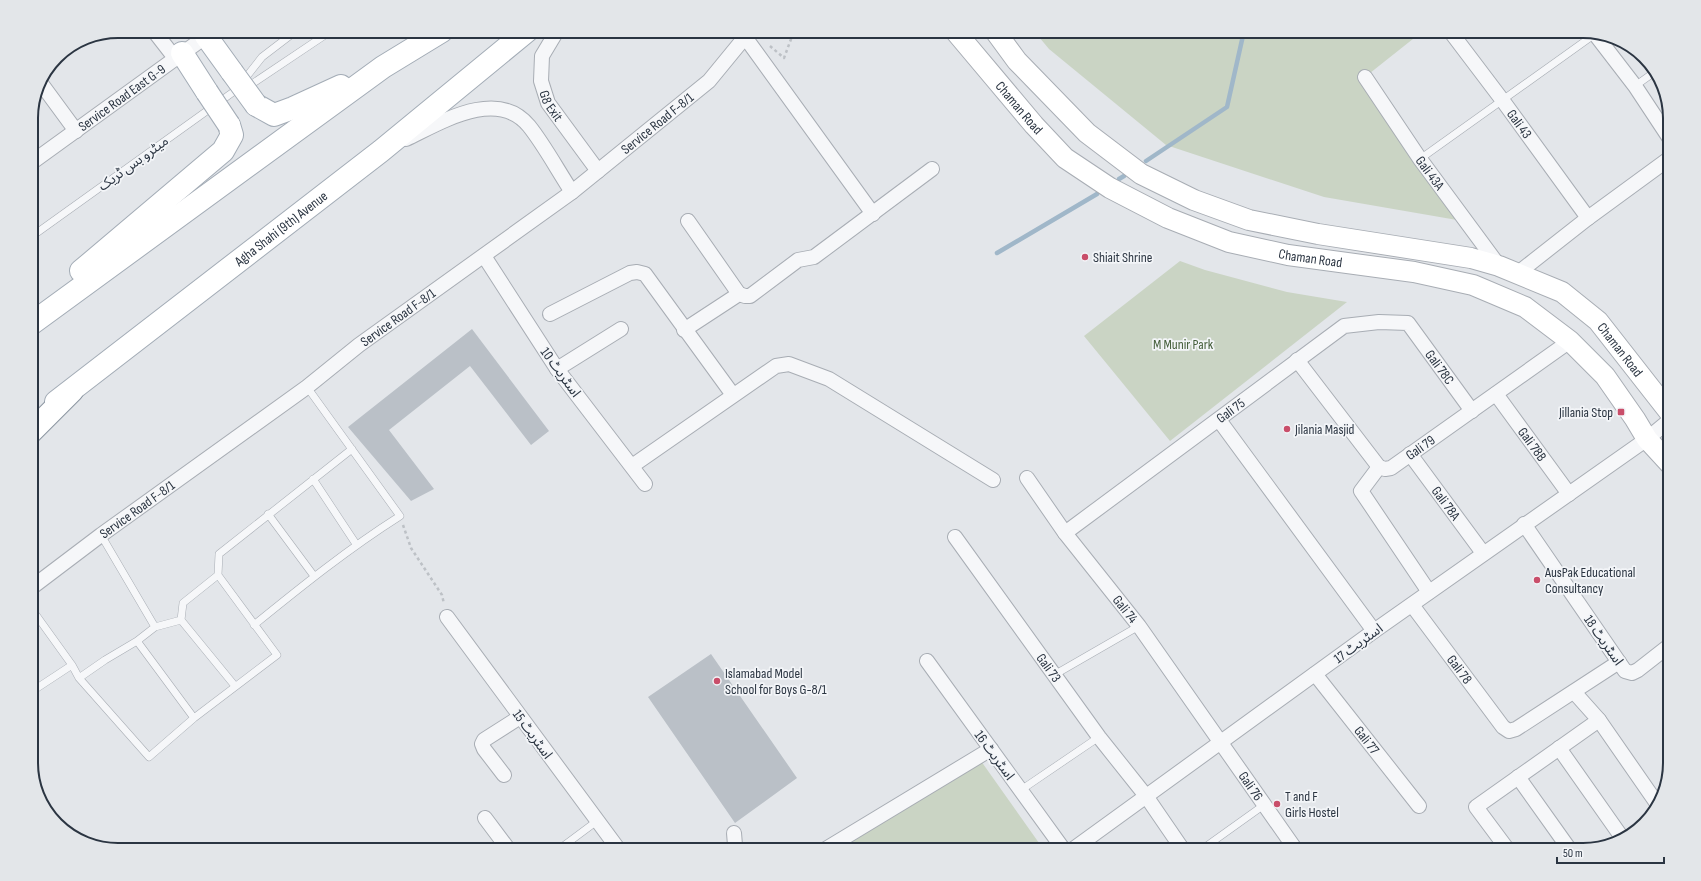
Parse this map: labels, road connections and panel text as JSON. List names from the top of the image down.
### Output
{
  "streets": {
    "main road": ["Agha Shahi (9th) Avenue"],
    "street": [
      "Service Road East G-9",
      "G8 Exit",
      "Chaman Road",
      "Service Road F-8/1",
      "Gali 43",
      "Gali 43A",
      "Gali 78C",
      "اسٹریٹ 10",
      "Gali 75",
      "Gali 78B",
      "Gali 79",
      "Gali 78A",
      "Gali 74",
      "اسٹریٹ 18",
      "اسٹریٹ 17",
      "Gali 73",
      "Gali 78",
      "اسٹریٹ 15",
      "Gali 77",
      "اسٹریٹ 16",
      "Gali 76"
    ],
    "lane": ["میٹرو بس ٹریک"]
  },
  "crossings": [
    ["G8 Exit", "Service Road F-8/1"],
    ["Chaman Road", "Gali 43A"],
    ["Chaman Road", "Gali 79"],
    ["Chaman Road", "اسٹریٹ 17"],
    ["Service Road F-8/1", "اسٹریٹ 10"],
    ["Gali 78C", "Gali 75"],
    ["Gali 78C", "Gali 79"],
    ["Gali 75", "Gali 74"],
    ["Gali 78B", "Gali 79"],
    ["Gali 78B", "اسٹریٹ 17"],
    ["Gali 79", "Gali 78A"],
    ["Gali 78A", "اسٹریٹ 17"],
    ["Gali 74", "اسٹریٹ 17"],
    ["Gali 74", "Gali 76"],
    ["اسٹریٹ 18", "اسٹریٹ 17"],
    ["اسٹریٹ 17", "Gali 73"],
    ["اسٹریٹ 17", "Gali 78"],
    ["اسٹریٹ 17", "Gali 77"],
    ["اسٹریٹ 17", "Gali 76"]
  ],
  "parks": ["M Munir Park"],
  "places": {
    "other": [
      "Shiait Shrine",
      "Jilania Masjid",
      "AusPak Educational Consultancy",
      "Islamabad Model School for Boys G-8/1",
      "T and F Girls Hostel"
    ],
    "transit": ["Jillania Stop"]
  },
  "scale_bar": "50 m"
}
